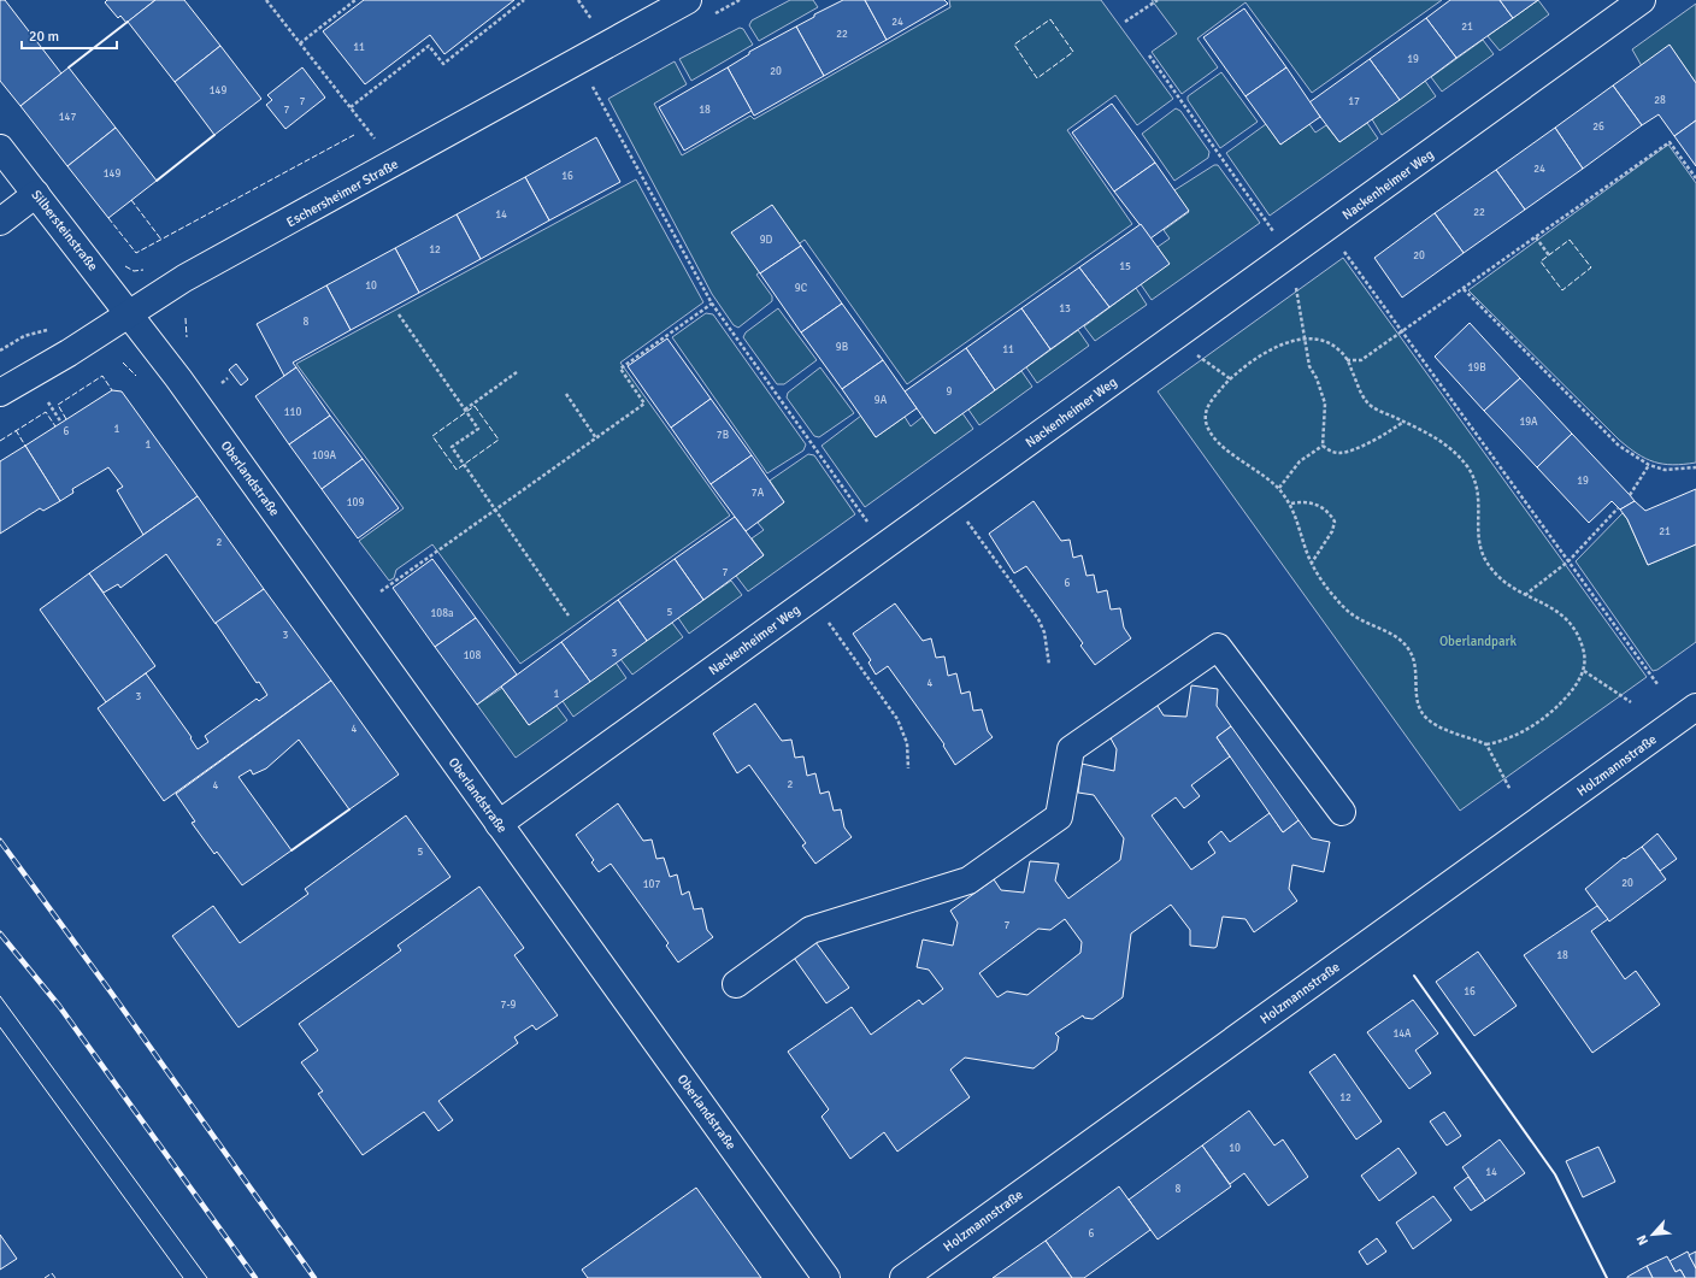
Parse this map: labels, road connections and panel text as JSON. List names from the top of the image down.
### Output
{
  "streets": {
    "street": [
      "Nackenheimer Weg",
      "Eschersheimer Straße",
      "Silbersteinstraße",
      "Oberlandstraße",
      "Holzmannstraße"
    ]
  },
  "crossings": [
    ["Nackenheimer Weg", "Oberlandstraße"],
    ["Eschersheimer Straße", "Silbersteinstraße"],
    ["Eschersheimer Straße", "Oberlandstraße"],
    ["Silbersteinstraße", "Oberlandstraße"]
  ],
  "parks": ["Oberlandpark"],
  "house_numbers": [
    "24",
    "21",
    "22",
    "11",
    "19",
    "20",
    "149",
    "28",
    "7",
    "17",
    "7",
    "18",
    "147",
    "26",
    "24",
    "149",
    "16",
    "22",
    "14",
    "9D",
    "12",
    "20",
    "15",
    "10",
    "9C",
    "13",
    "8",
    "9B",
    "11",
    "19B",
    "9",
    "9A",
    "110",
    "19A",
    "1",
    "6",
    "7B",
    "1",
    "109A",
    "19",
    "7A",
    "109",
    "21",
    "2",
    "7",
    "6",
    "5",
    "108a",
    "3",
    "3",
    "108",
    "4",
    "1",
    "3",
    "4",
    "2",
    "4",
    "5",
    "20",
    "107",
    "7",
    "18",
    "16",
    "7-9",
    "14A",
    "12",
    "10",
    "14",
    "8",
    "6"
  ],
  "scale_bar": "20 m",
  "north": "bottom left"
}
